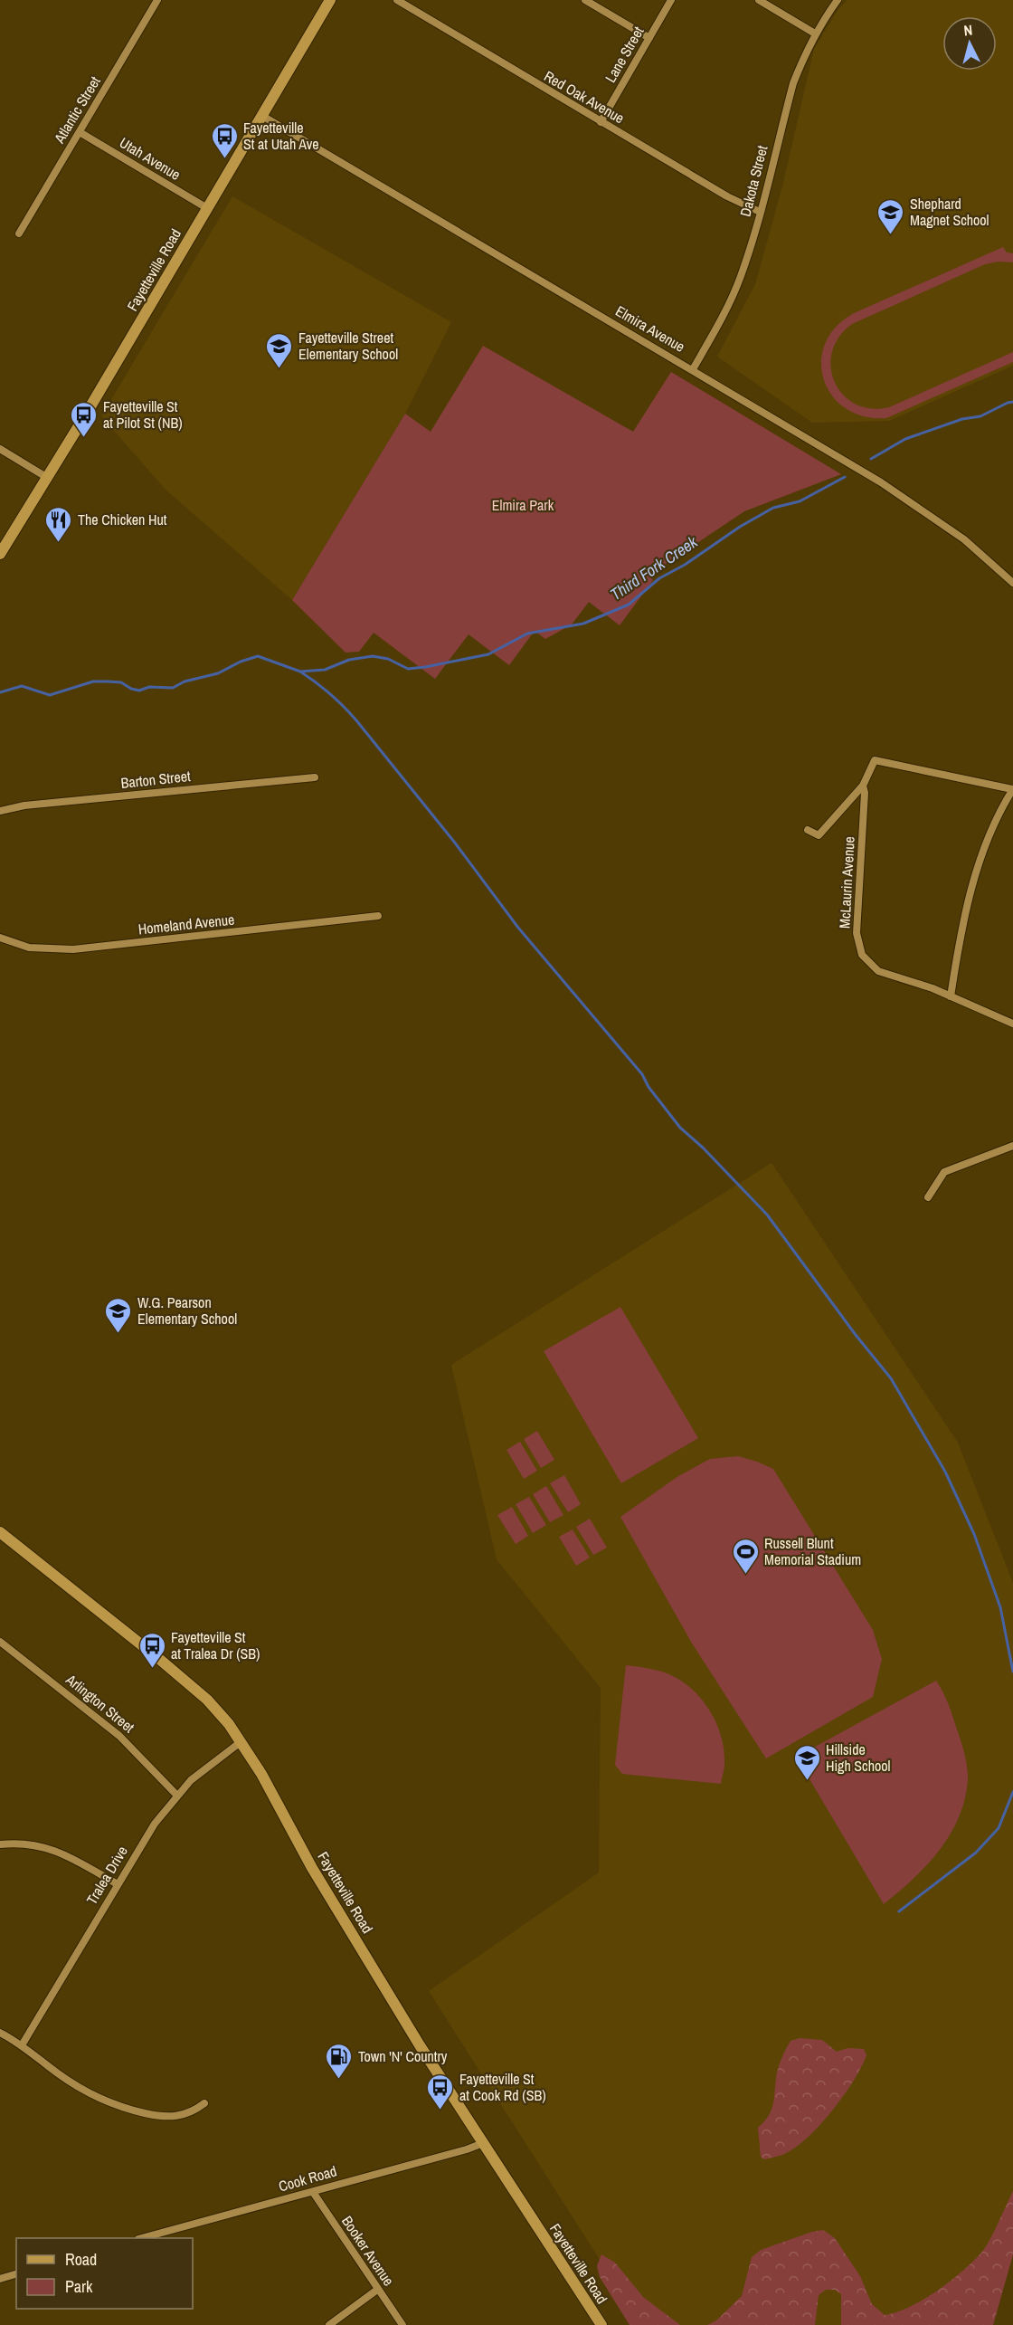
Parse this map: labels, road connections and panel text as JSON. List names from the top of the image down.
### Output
{
  "streets": {
    "main road": ["Fayetteville Road"],
    "street": [
      "Lane Street",
      "Red Oak Avenue",
      "Atlantic Street",
      "Utah Avenue",
      "Dakota Street",
      "Elmira Avenue",
      "Barton Street",
      "McLaurin Avenue",
      "Homeland Avenue",
      "Arlington Street",
      "Tralea Drive",
      "Cook Road",
      "Booker Avenue"
    ]
  },
  "crossings": [
    ["Lane Street", "Red Oak Avenue"],
    ["Red Oak Avenue", "Dakota Street"],
    ["Atlantic Street", "Utah Avenue"],
    ["Utah Avenue", "Fayetteville Road"],
    ["Dakota Street", "Elmira Avenue"],
    ["Fayetteville Road", "Elmira Avenue"],
    ["Fayetteville Road", "Tralea Drive"],
    ["Fayetteville Road", "Cook Road"],
    ["Arlington Street", "Tralea Drive"],
    ["Cook Road", "Booker Avenue"]
  ],
  "water": ["Third Fork Creek"],
  "parks": ["Elmira Park"],
  "places": {
    "bus stop": [
      "Fayetteville St at Utah Ave",
      "Fayetteville St at Pilot St (NB)",
      "Fayetteville St at Tralea Dr (SB)",
      "Fayetteville St at Cook Rd (SB)"
    ],
    "school or university": [
      "Shephard Magnet School",
      "Fayetteville Street Elementary School",
      "W.G. Pearson Elementary School",
      "Hillside High School"
    ],
    "restaurant": ["The Chicken Hut"],
    "sports": ["Russell Blunt Memorial Stadium"],
    "fuel station": ["Town 'N' Country"]
  },
  "legend": ["Road", "Park"],
  "north": "top"
}
